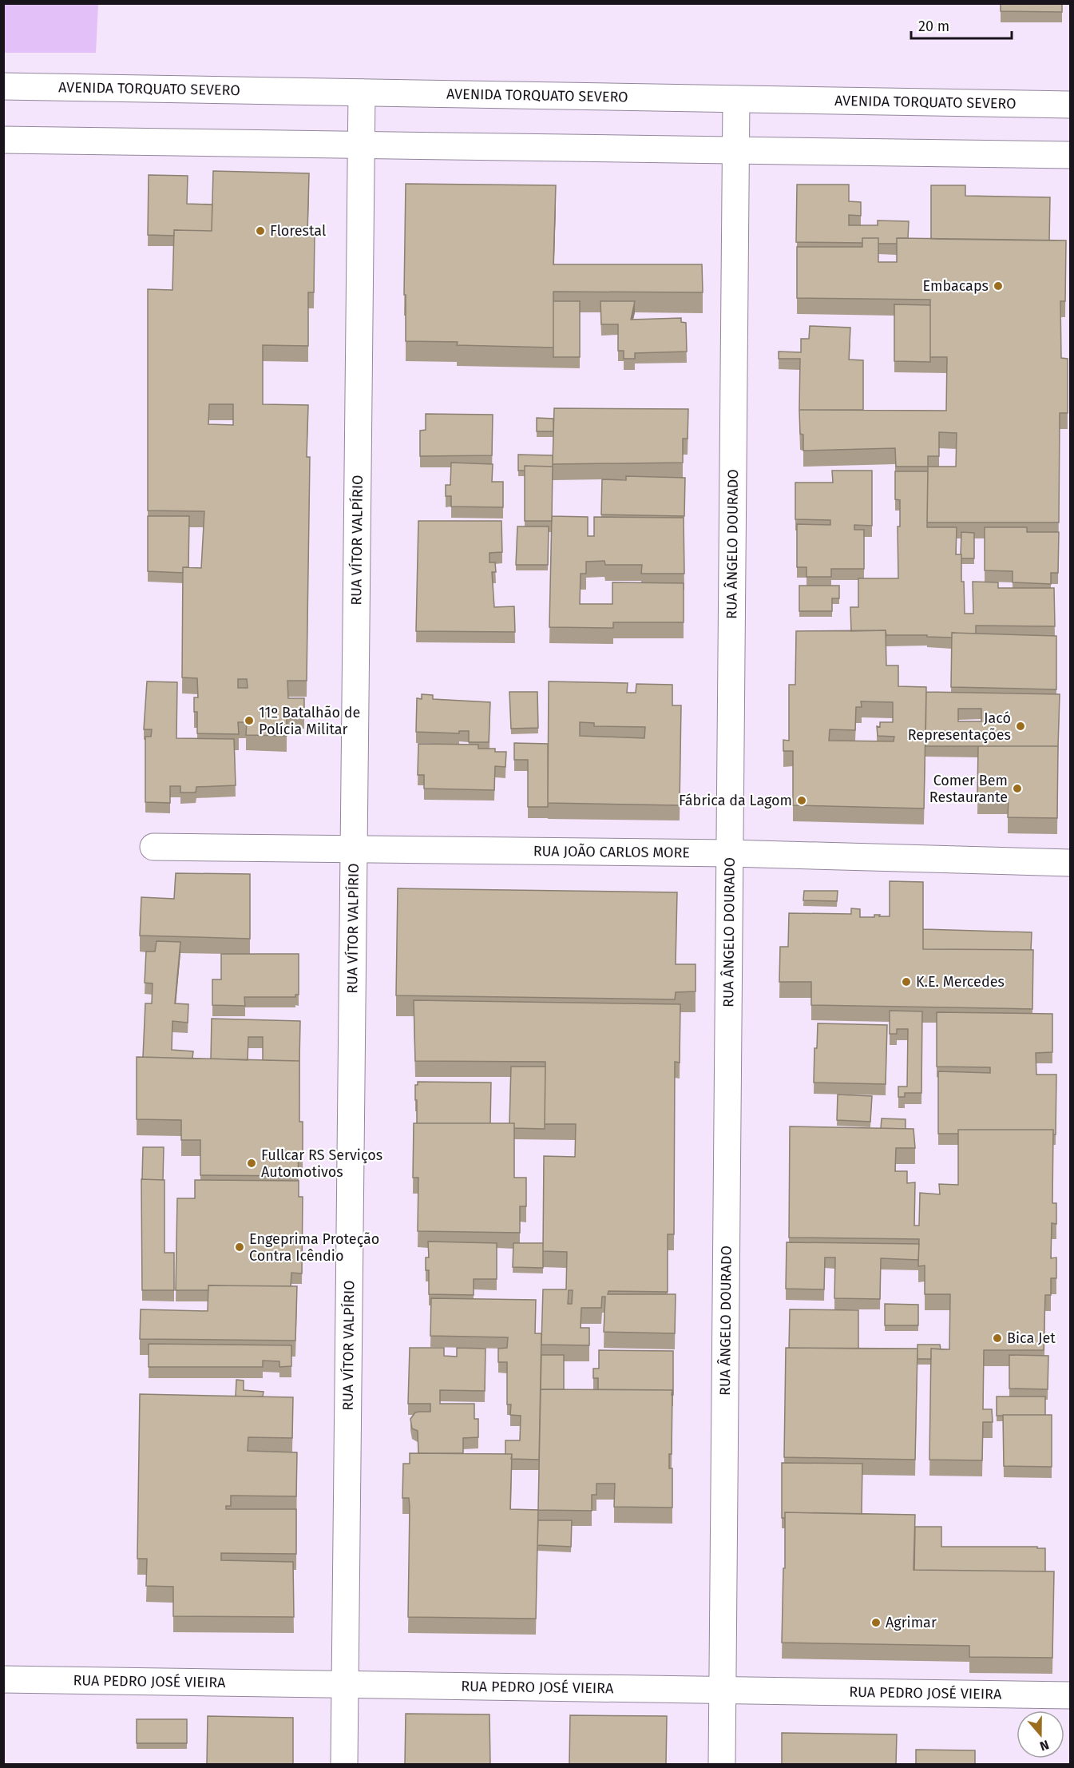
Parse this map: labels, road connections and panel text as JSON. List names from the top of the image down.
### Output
{
  "streets": {
    "street": [
      "AVENIDA TORQUATO SEVERO",
      "RUA VÍTOR VALPÍRIO",
      "RUA ÂNGELO DOURADO",
      "RUA JOÃO CARLOS MORE",
      "RUA PEDRO JOSÉ VIEIRA"
    ]
  },
  "crossings": [
    ["AVENIDA TORQUATO SEVERO", "RUA VÍTOR VALPÍRIO"],
    ["AVENIDA TORQUATO SEVERO", "RUA ÂNGELO DOURADO"],
    ["RUA VÍTOR VALPÍRIO", "RUA JOÃO CARLOS MORE"],
    ["RUA VÍTOR VALPÍRIO", "RUA PEDRO JOSÉ VIEIRA"],
    ["RUA ÂNGELO DOURADO", "RUA JOÃO CARLOS MORE"],
    ["RUA ÂNGELO DOURADO", "RUA PEDRO JOSÉ VIEIRA"]
  ],
  "places": [
    "Florestal",
    "Embacaps",
    "11º Batalhão de Polícia Militar",
    "Jacó Representações",
    "Comer Bem Restaurante",
    "Fábrica da Lagom",
    "K.E. Mercedes",
    "Fullcar RS Serviços Automotivos",
    "Engeprima Proteção Contra Icêndio",
    "Bica Jet",
    "Agrimar"
  ],
  "scale_bar": "20 m",
  "north": "bottom"
}
